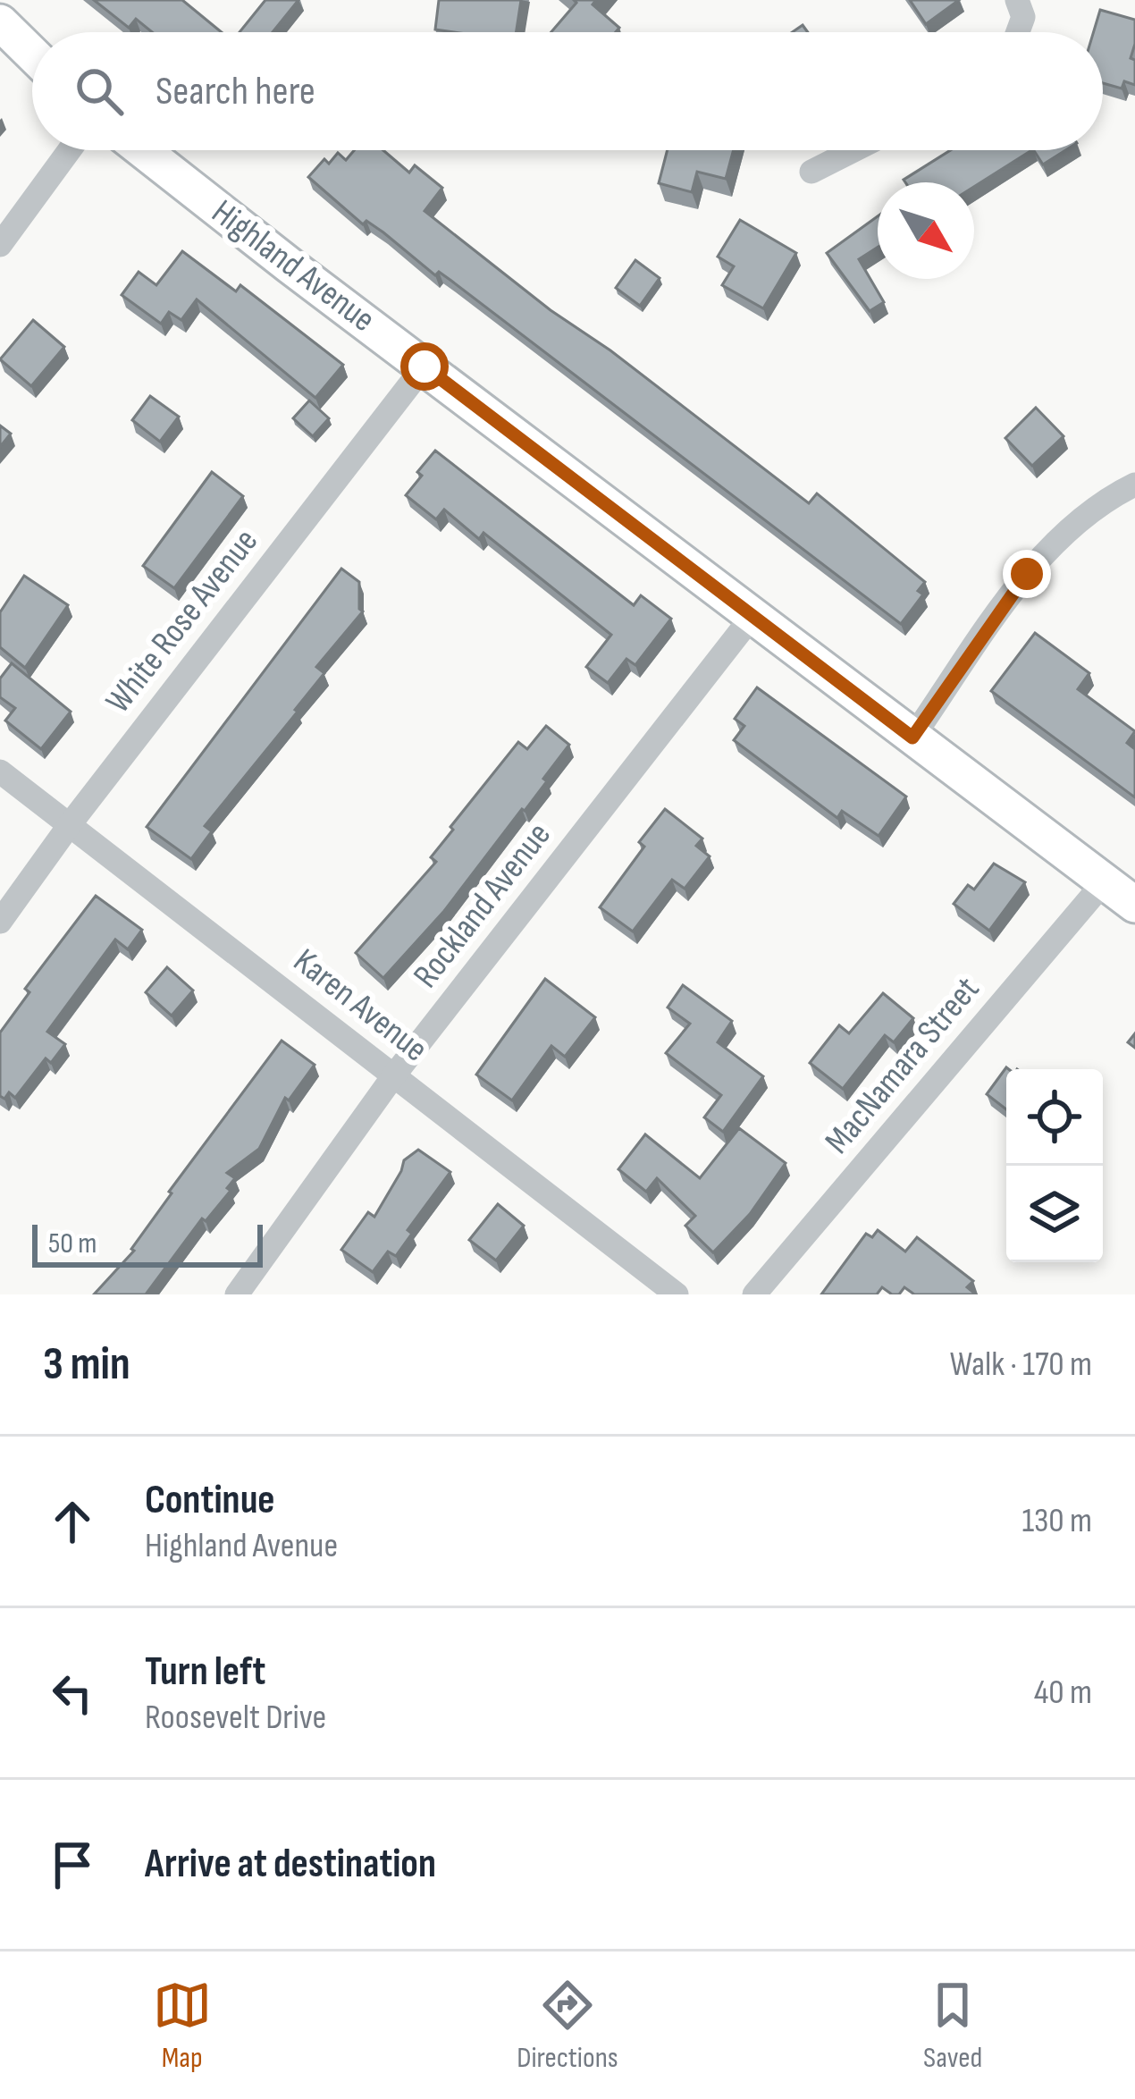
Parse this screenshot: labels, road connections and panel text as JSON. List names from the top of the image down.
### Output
{
  "streets": {
    "main road": ["Highland Avenue"],
    "street": [
      "White Rose Avenue",
      "Rockland Avenue",
      "Karen Avenue",
      "MacNamara Street"
    ]
  },
  "crossings": [
    ["Highland Avenue", "White Rose Avenue"],
    ["Highland Avenue", "Rockland Avenue"],
    ["Highland Avenue", "MacNamara Street"],
    ["White Rose Avenue", "Karen Avenue"],
    ["Rockland Avenue", "Karen Avenue"]
  ],
  "scale_bar": "50 m",
  "north": "bottom right",
  "page": {
    "search": "Search here",
    "scale": "50 m",
    "heading": ["3 min", "Walk · 170 m"],
    "list": [
      ["Continue", "Highland Avenue", "130 m"],
      ["Turn left", "Roosevelt Drive", "40 m"],
      "Arrive at destination"
    ],
    "nav": ["Map", "Directions", "Saved"]
  }
}
